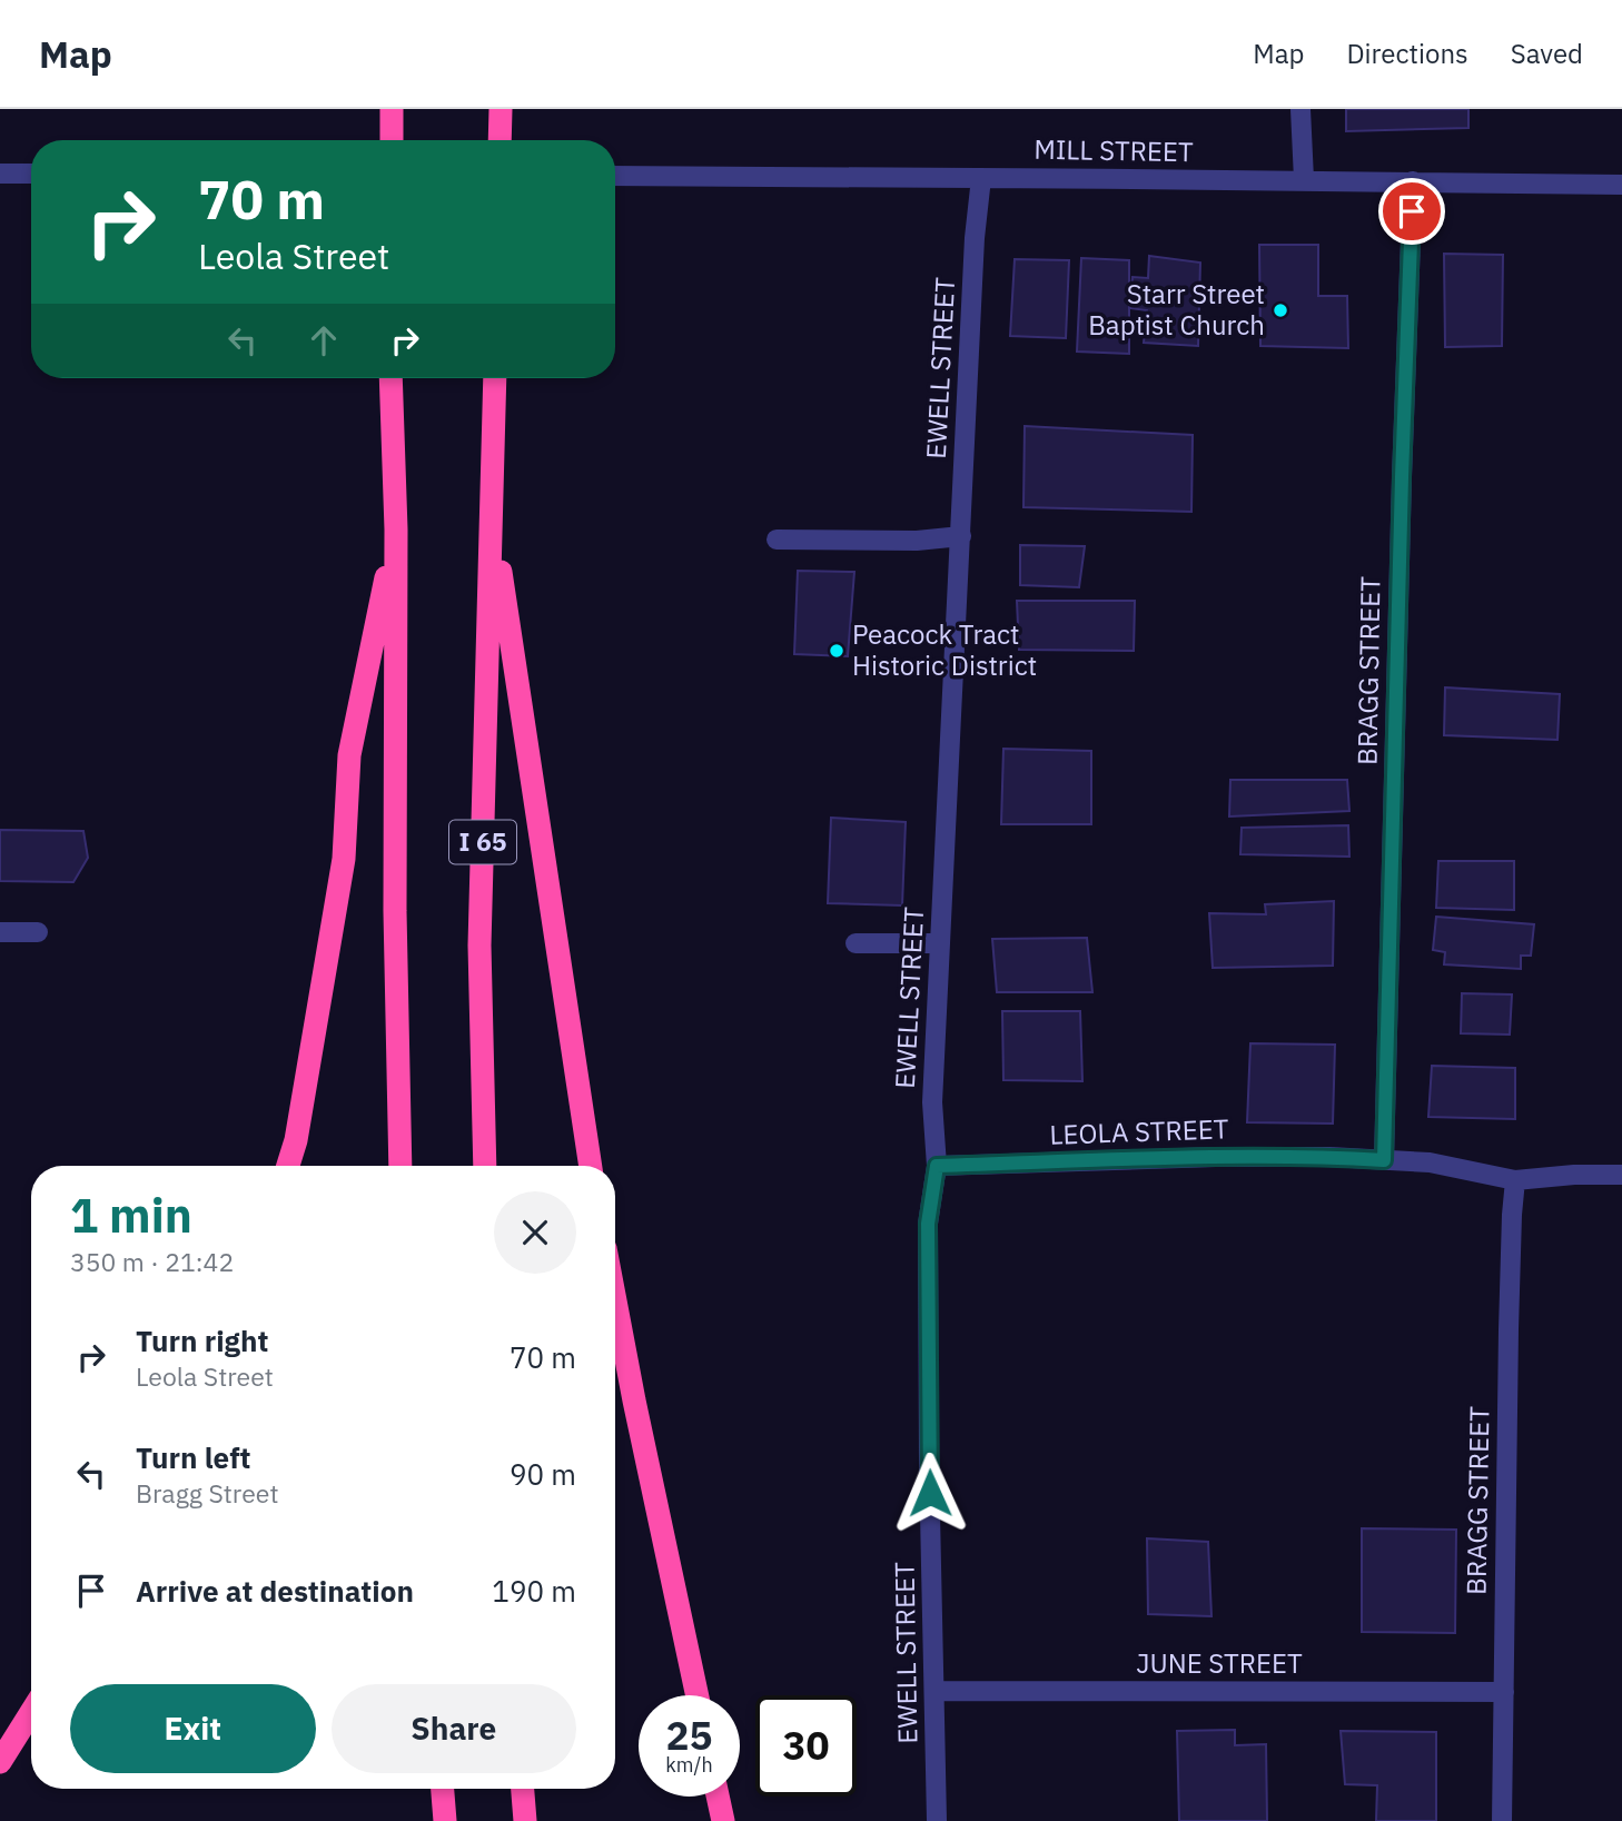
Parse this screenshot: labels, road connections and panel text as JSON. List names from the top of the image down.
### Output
{
  "streets": {
    "highway": ["I 65"],
    "street": [
      "MILL STREET",
      "EWELL STREET",
      "BRAGG STREET",
      "LEOLA STREET",
      "JUNE STREET"
    ]
  },
  "crossings": [
    ["MILL STREET", "EWELL STREET"],
    ["MILL STREET", "BRAGG STREET"],
    ["EWELL STREET", "LEOLA STREET"],
    ["EWELL STREET", "JUNE STREET"],
    ["BRAGG STREET", "LEOLA STREET"],
    ["BRAGG STREET", "JUNE STREET"]
  ],
  "places": ["Starr Street Baptist Church", "Peacock Tract Historic District"],
  "page": {
    "header": "Map",
    "nav": ["Map", "Directions", "Saved"],
    "turn": ["70 m", "Leola Street"],
    "heading": ["1 min", "350 m · 21:42"],
    "list": [
      {
        "name": "Turn right",
        "note": "Leola Street",
        "value": "70 m"
      },
      {
        "name": "Turn left",
        "note": "Bragg Street",
        "value": "90 m"
      },
      {
        "name": "Arrive at destination",
        "value": "190 m"
      }
    ],
    "buttons": ["Exit", "Share"],
    "speed": "25 km/h",
    "limit": "30"
  }
}
